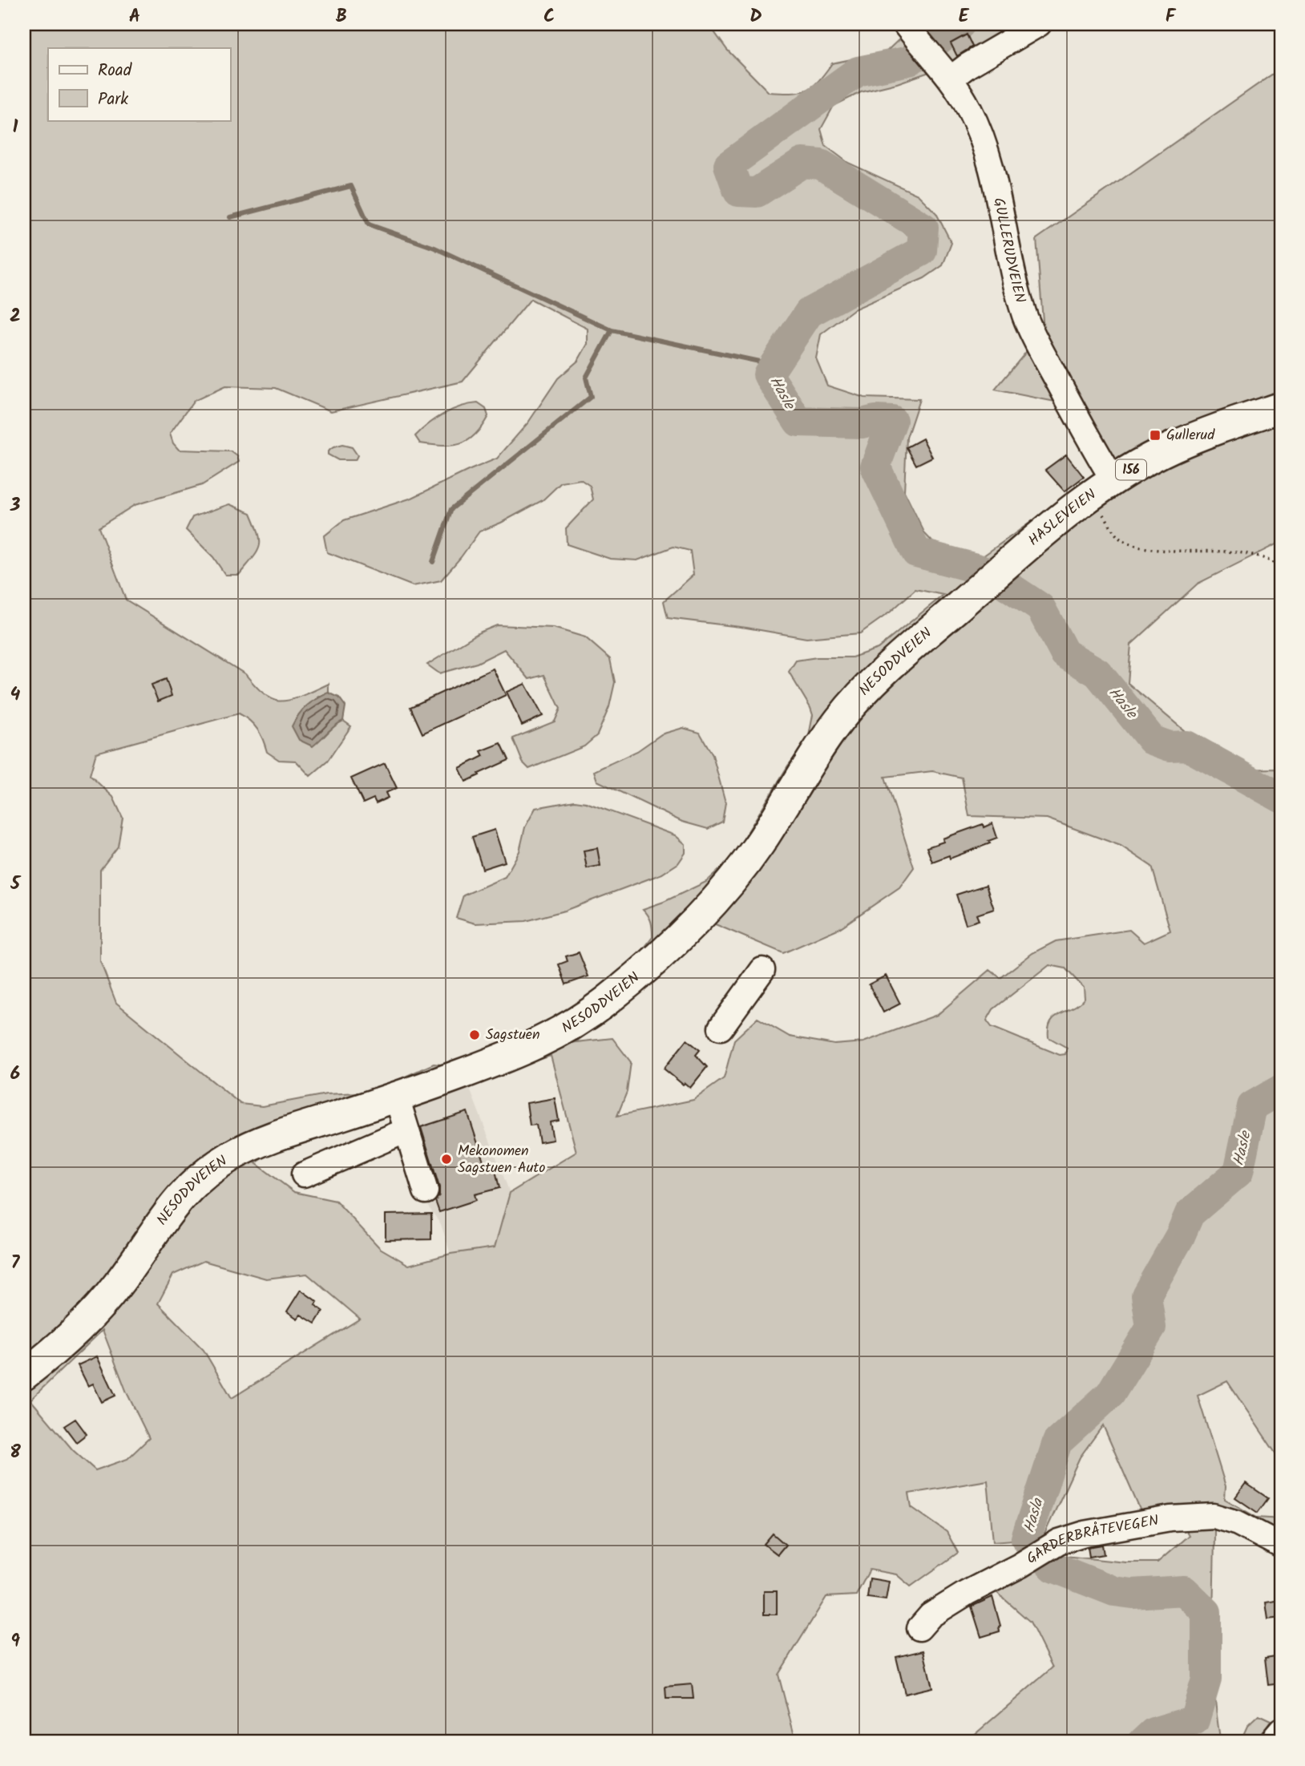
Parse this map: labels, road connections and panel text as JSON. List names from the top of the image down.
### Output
{
  "streets": {
    "main road": ["156", "HASLEVEIEN", "NESODDVEIEN"],
    "street": ["GULLERUDVEIEN", "GARDERBRÅTEVEGEN"]
  },
  "crossings": [
    ["GULLERUDVEIEN", "HASLEVEIEN"],
    ["HASLEVEIEN", "NESODDVEIEN"]
  ],
  "water": ["Hasle", "Hasla"],
  "places": {
    "transit": ["Gullerud"],
    "other": ["Sagstuen", "Mekonomen Sagstuen Auto"]
  },
  "legend": ["Road", "Park"],
  "grid": {
    "columns": [
      "A",
      "B",
      "C",
      "D",
      "E",
      "F"
    ],
    "rows": [
      "1",
      "2",
      "3",
      "4",
      "5",
      "6",
      "7",
      "8",
      "9"
    ]
  }
}
